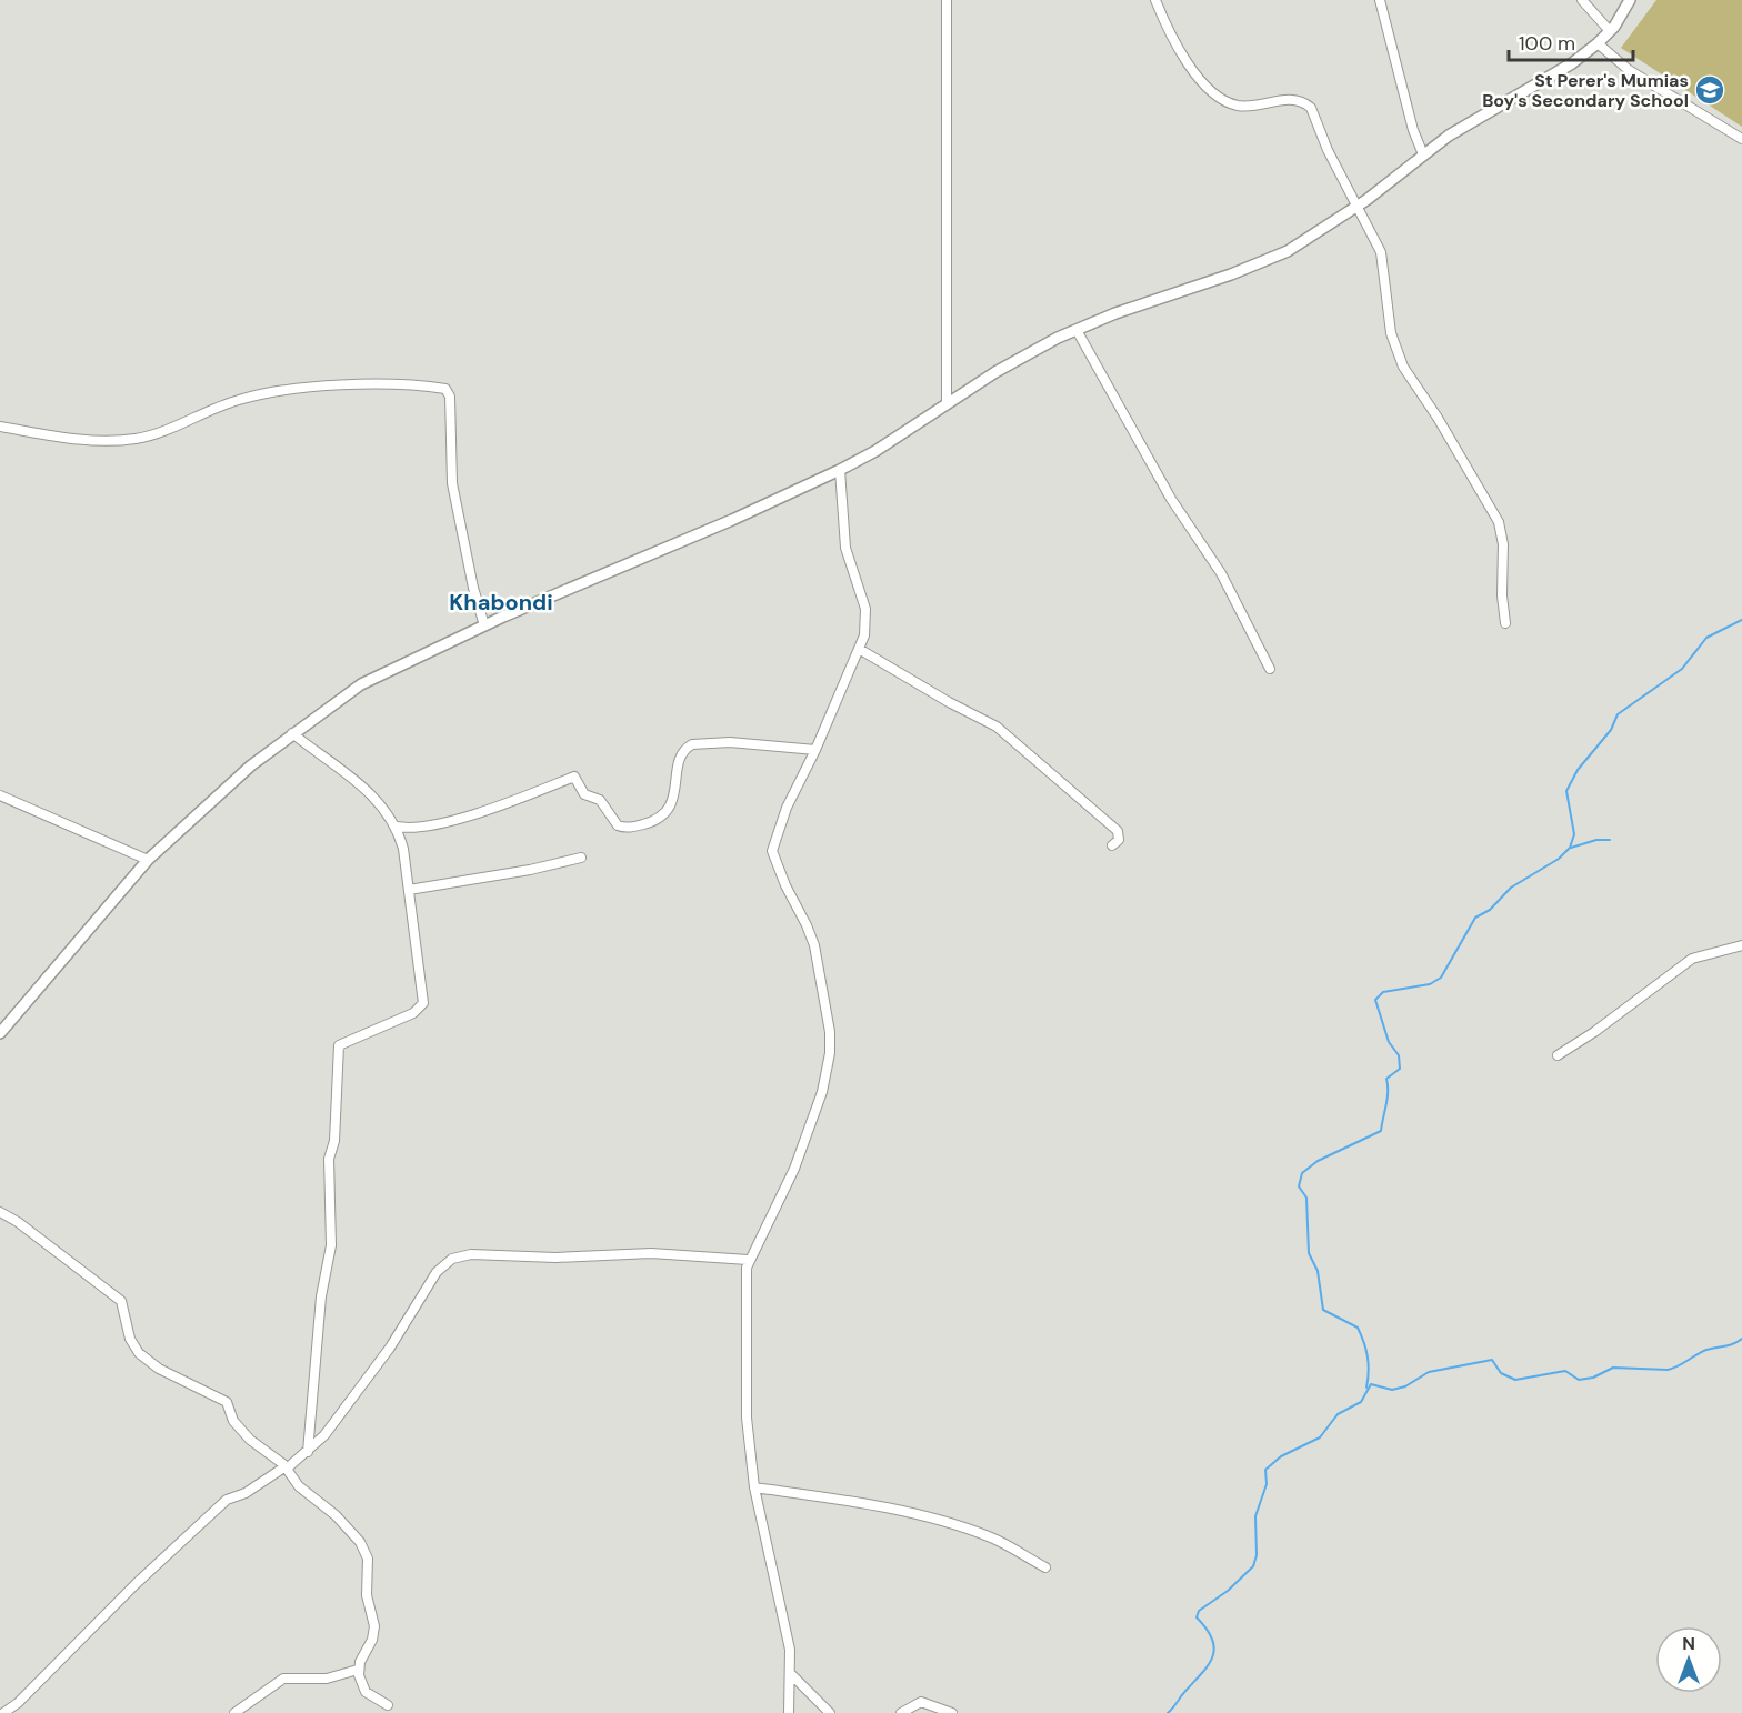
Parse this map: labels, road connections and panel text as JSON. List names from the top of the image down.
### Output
{
  "districts": ["Khabondi"],
  "places": {
    "school or university": ["St Perer's Mumias Boy's Secondary School"]
  },
  "scale_bar": "100 m",
  "north": "top"
}
